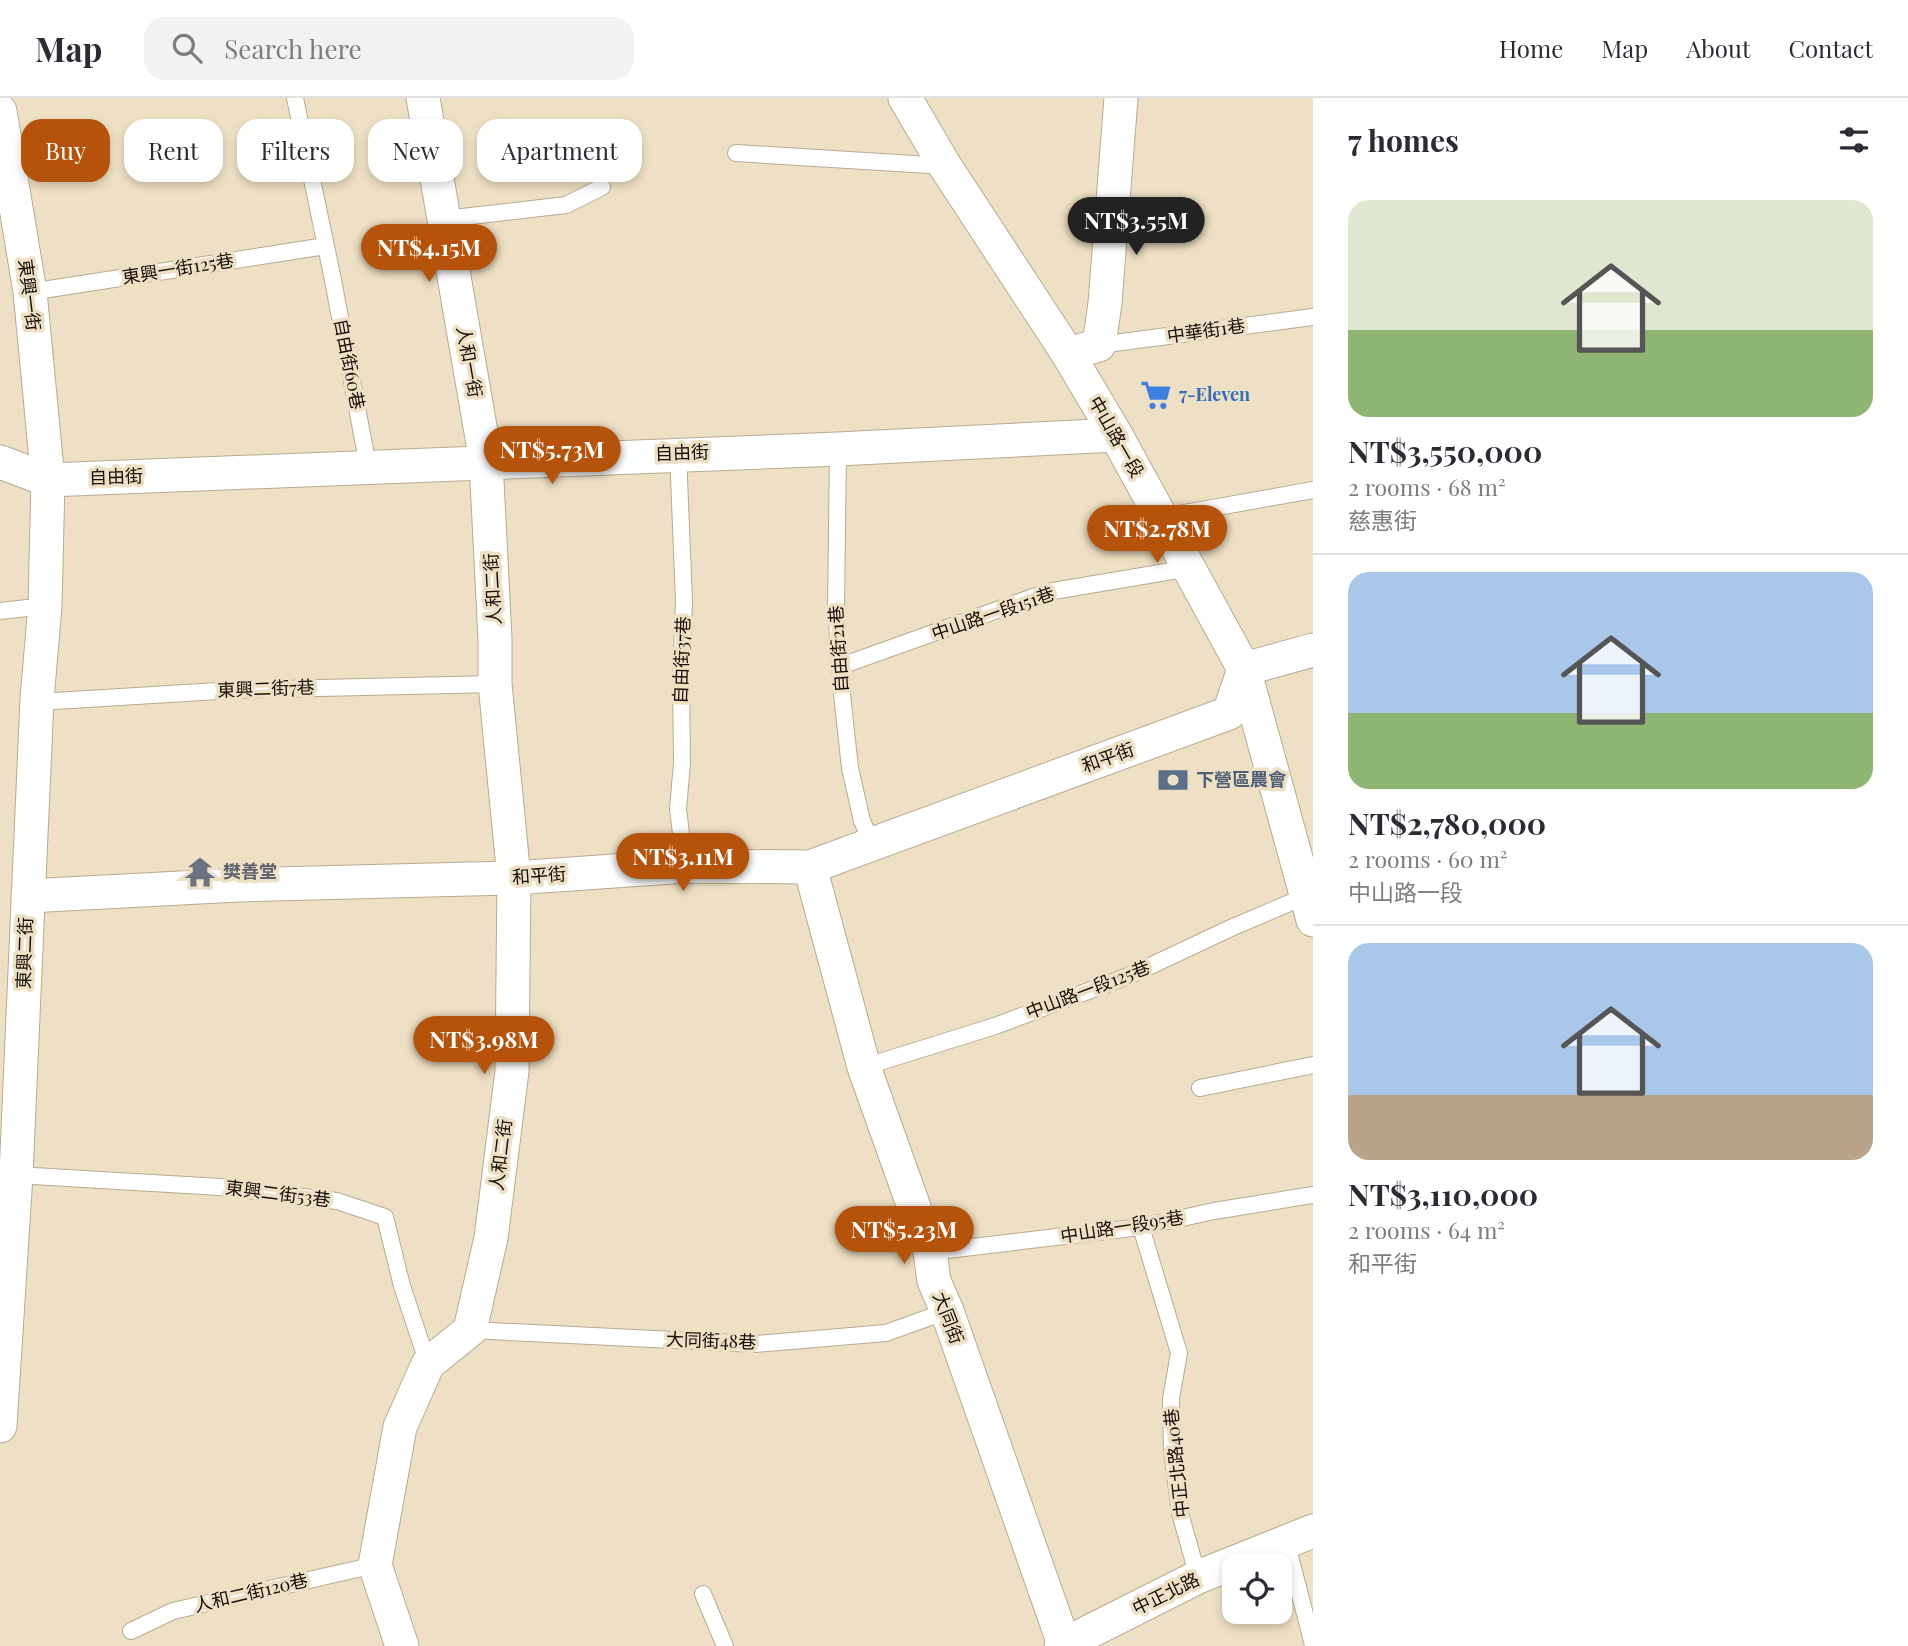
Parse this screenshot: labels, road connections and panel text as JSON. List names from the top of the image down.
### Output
{
  "streets": {
    "street": [
      "東興一街",
      "人和一街",
      "中山路一段",
      "自由街",
      "人和二街",
      "和平街",
      "東興二街",
      "大同街",
      "中正北路"
    ],
    "lane": [
      "東興一街125巷",
      "中華街1巷",
      "自由街60巷",
      "中山路一段151巷",
      "自由街21巷",
      "自由街37巷",
      "東興二街7巷",
      "中山路一段125巷",
      "東興二街53巷",
      "中山路一段95巷",
      "大同街48巷",
      "中正北路40巷",
      "人和二街120巷"
    ]
  },
  "crossings": [
    ["東興一街125巷", "東興一街"],
    ["東興一街125巷", "自由街60巷"],
    ["東興一街", "自由街"],
    ["東興一街", "東興二街"],
    ["中華街1巷", "中山路一段"],
    ["人和一街", "自由街"],
    ["人和一街", "人和二街"],
    ["自由街60巷", "自由街"],
    ["中山路一段", "自由街"],
    ["中山路一段", "中山路一段151巷"],
    ["中山路一段", "和平街"],
    ["中山路一段", "中山路一段125巷"],
    ["自由街", "人和二街"],
    ["自由街", "自由街21巷"],
    ["自由街", "自由街37巷"],
    ["自由街", "東興二街"],
    ["人和二街", "東興二街7巷"],
    ["人和二街", "和平街"],
    ["人和二街", "大同街48巷"],
    ["中山路一段151巷", "自由街21巷"],
    ["自由街21巷", "和平街"],
    ["自由街37巷", "和平街"],
    ["東興二街7巷", "東興二街"],
    ["和平街", "東興二街"],
    ["和平街", "大同街"],
    ["東興二街", "東興二街53巷"],
    ["中山路一段125巷", "大同街"],
    ["中山路一段95巷", "大同街"],
    ["中山路一段95巷", "中正北路40巷"],
    ["大同街", "大同街48巷"],
    ["大同街", "中正北路"],
    ["中正北路40巷", "中正北路"]
  ],
  "places": {
    "supermarket": ["7-Eleven"],
    "bank": ["下營區農會"],
    "temple": ["樊善堂"]
  },
  "page": {
    "header": "Map",
    "search": "Search here",
    "nav": [
      "Home",
      "Map",
      "About",
      "Contact"
    ],
    "heading": "7 homes",
    "chip": [
      "Buy",
      "Rent",
      "Filters",
      "New",
      "Apartment"
    ],
    "list": [
      {
        "name": "NT$3,550,000",
        "note": "2 rooms · 68 m² · 慈惠街"
      },
      {
        "name": "NT$2,780,000",
        "note": "2 rooms · 60 m² · 中山路一段"
      },
      {
        "name": "NT$3,110,000",
        "note": "2 rooms · 64 m² · 和平街"
      }
    ],
    "price": [
      "NT$3.55M",
      "NT$4.15M",
      "NT$5.73M",
      "NT$2.78M",
      "NT$3.11M",
      "NT$3.98M",
      "NT$5.23M"
    ]
  }
}
